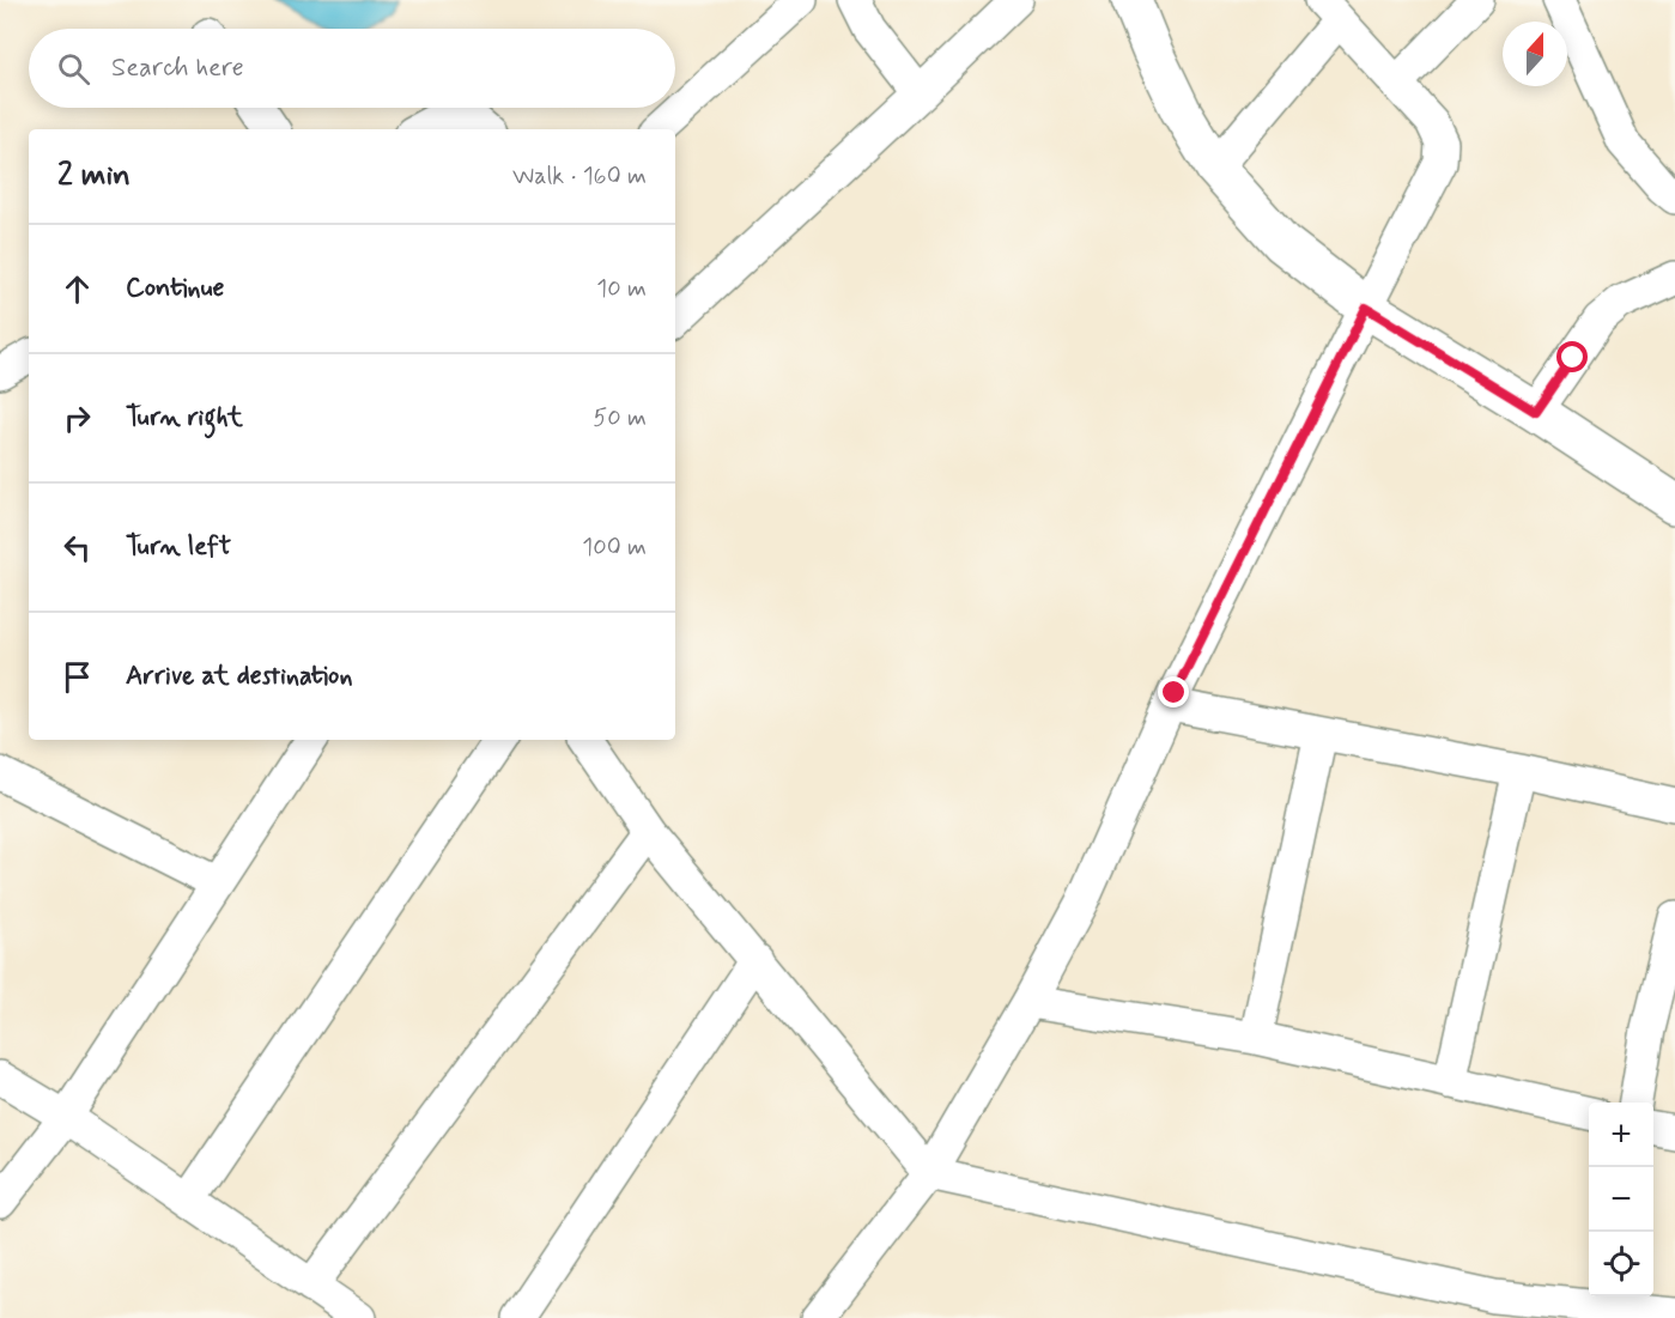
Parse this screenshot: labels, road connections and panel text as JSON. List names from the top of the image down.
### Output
{
  "north": "top",
  "page": {
    "search": "Search here",
    "heading": ["2 min", "Walk · 160 m"],
    "list": [
      ["Continue", "10 m"],
      ["Turn right", "50 m"],
      ["Turn left", "100 m"],
      "Arrive at destination"
    ],
    "map_buttons": ["+", "−"]
  }
}
